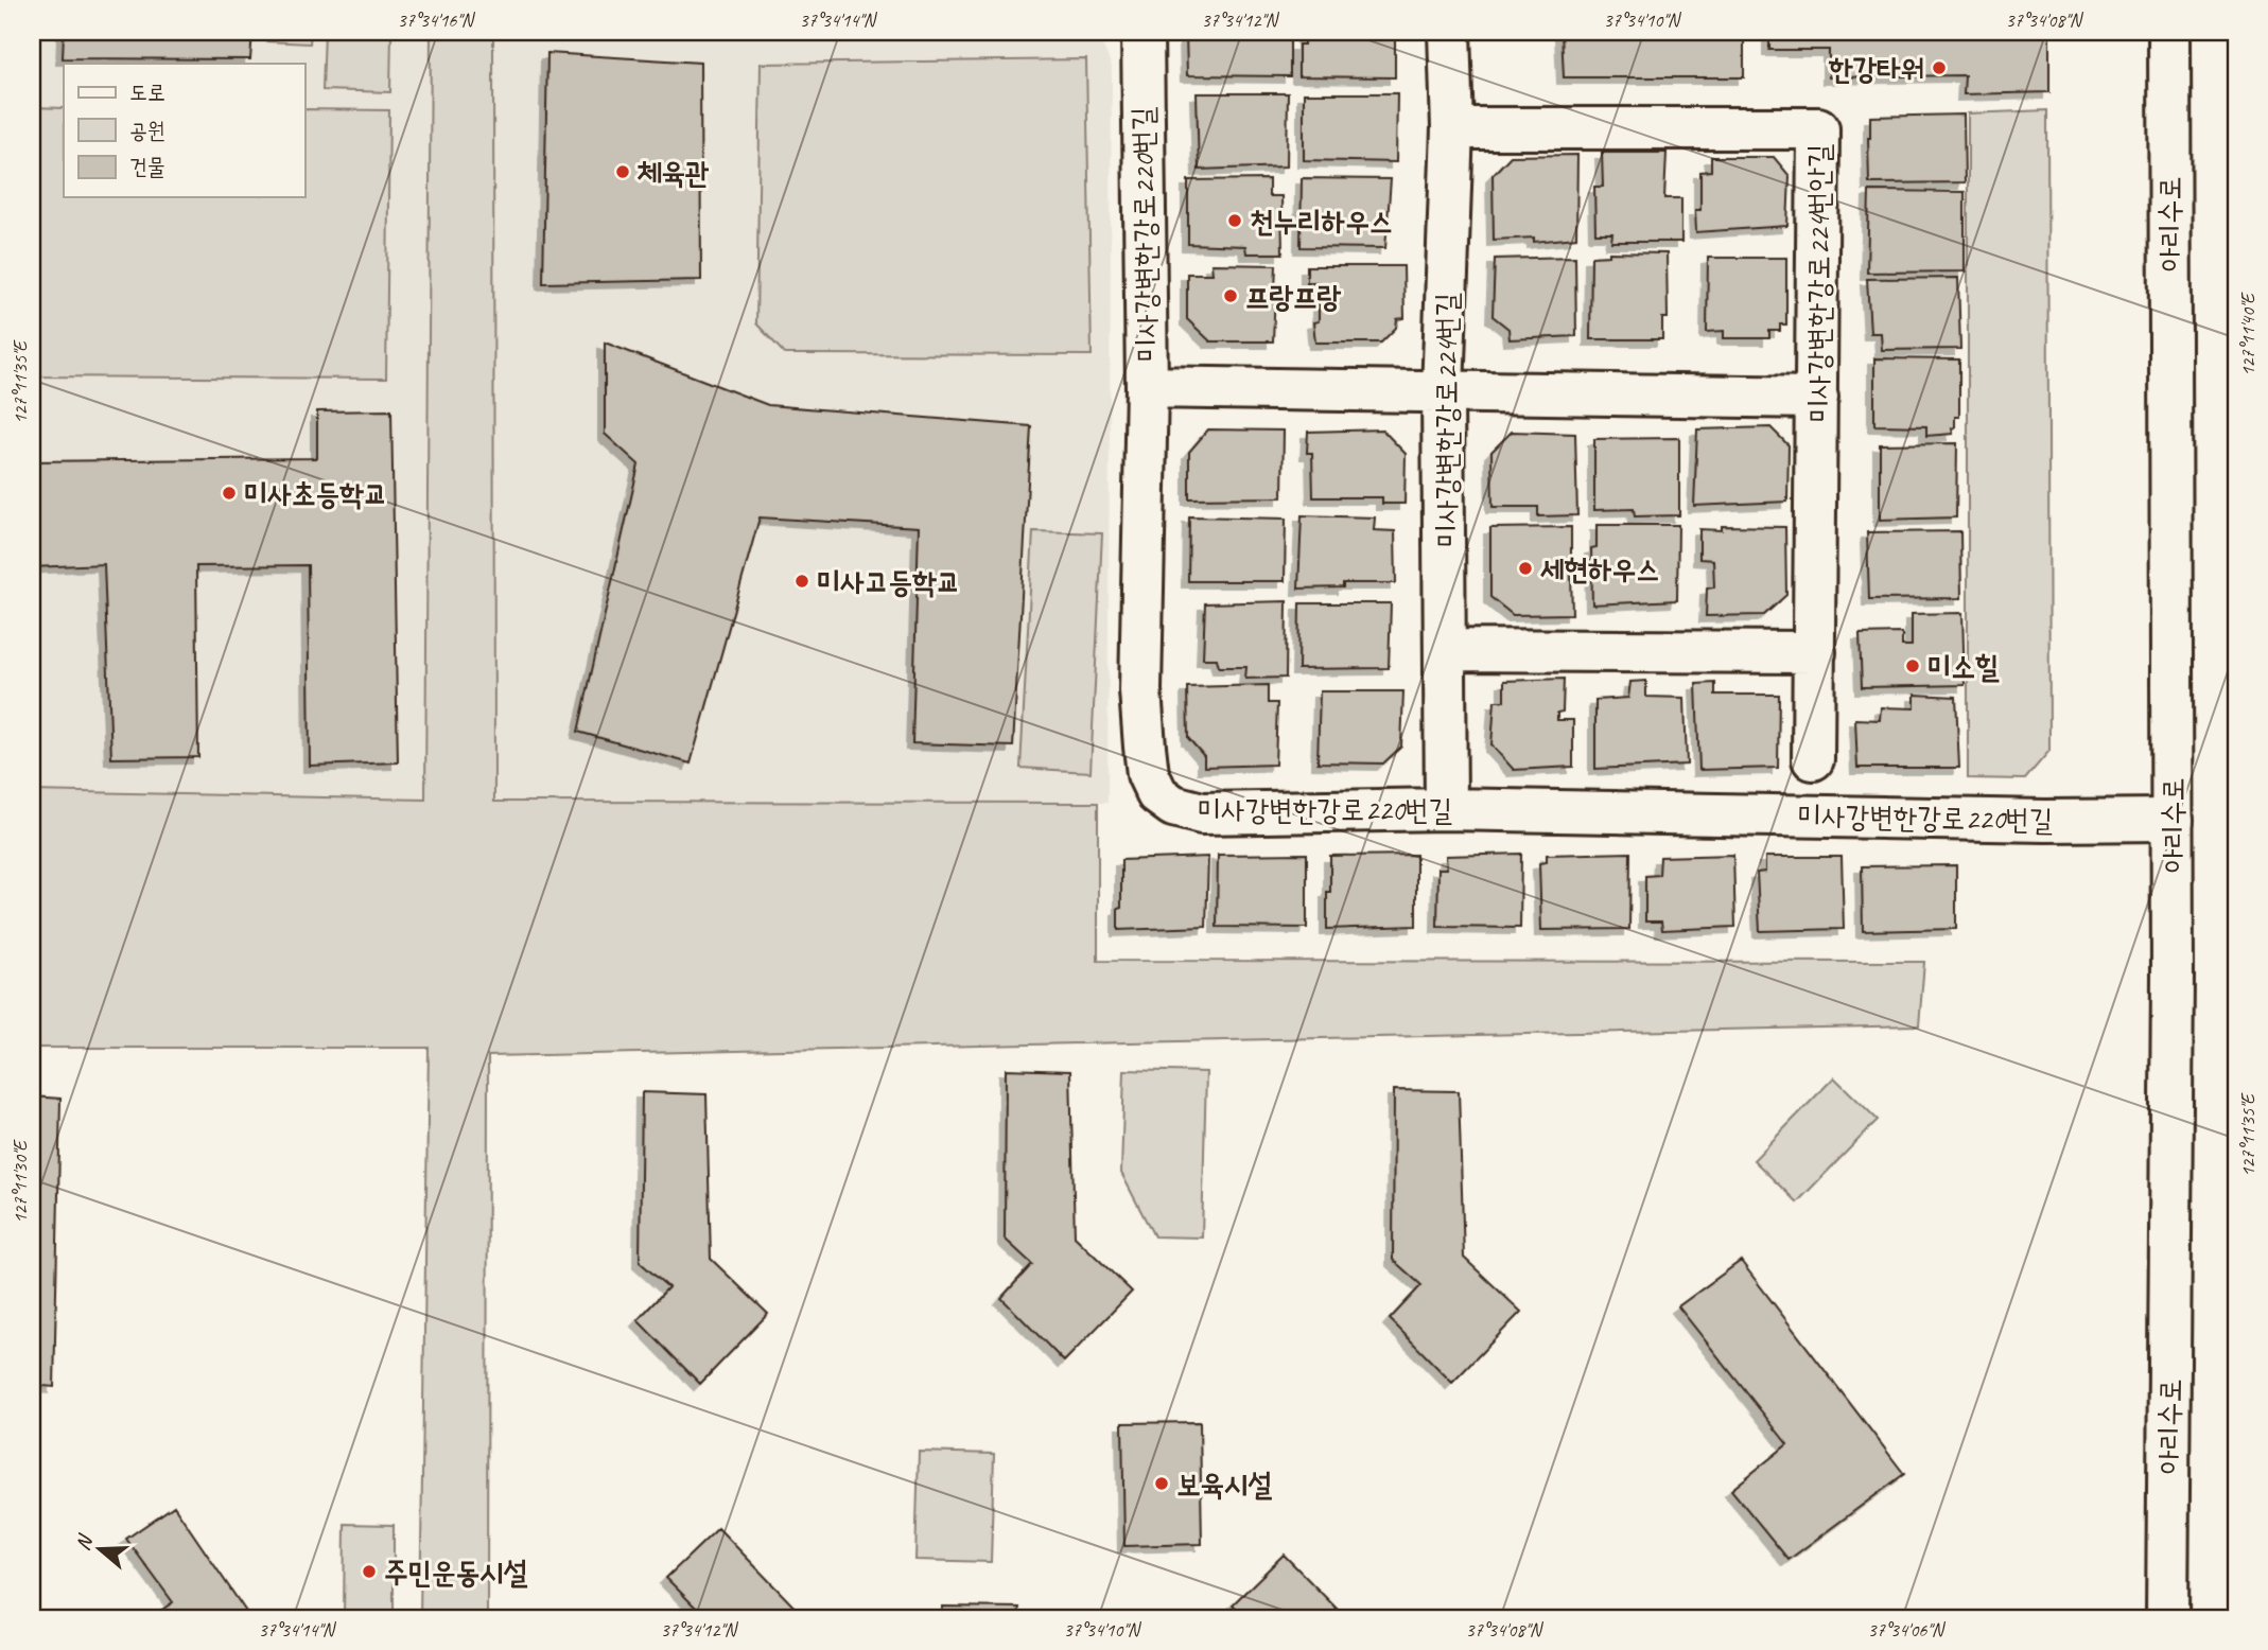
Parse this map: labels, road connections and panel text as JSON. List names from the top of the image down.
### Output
{
  "streets": {
    "street": [
      "아리수로",
      "미사강변한강로220번길",
      "미사강변한강로224번안길",
      "미사강변한강로224번길"
    ]
  },
  "crossings": [
    ["아리수로", "미사강변한강로220번길"],
    ["미사강변한강로220번길", "미사강변한강로224번길"],
    ["미사강변한강로224번안길", "미사강변한강로224번길"]
  ],
  "places": [
    "한강타워",
    "체육관",
    "천누리하우스",
    "프랑프랑",
    "미사초등학교",
    "세현하우스",
    "미사고등학교",
    "미소힐",
    "보육시설",
    "주민운동시설"
  ],
  "legend": ["도로", "공원", "건물"],
  "north": "left",
  "coordinates": [
    "37°34'16\"N",
    "37°34'14\"N",
    "37°34'12\"N",
    "37°34'10\"N",
    "37°34'08\"N",
    "127°11'40\"E",
    "127°11'35\"E",
    "127°11'30\"E",
    "37°34'06\"N"
  ]
}
